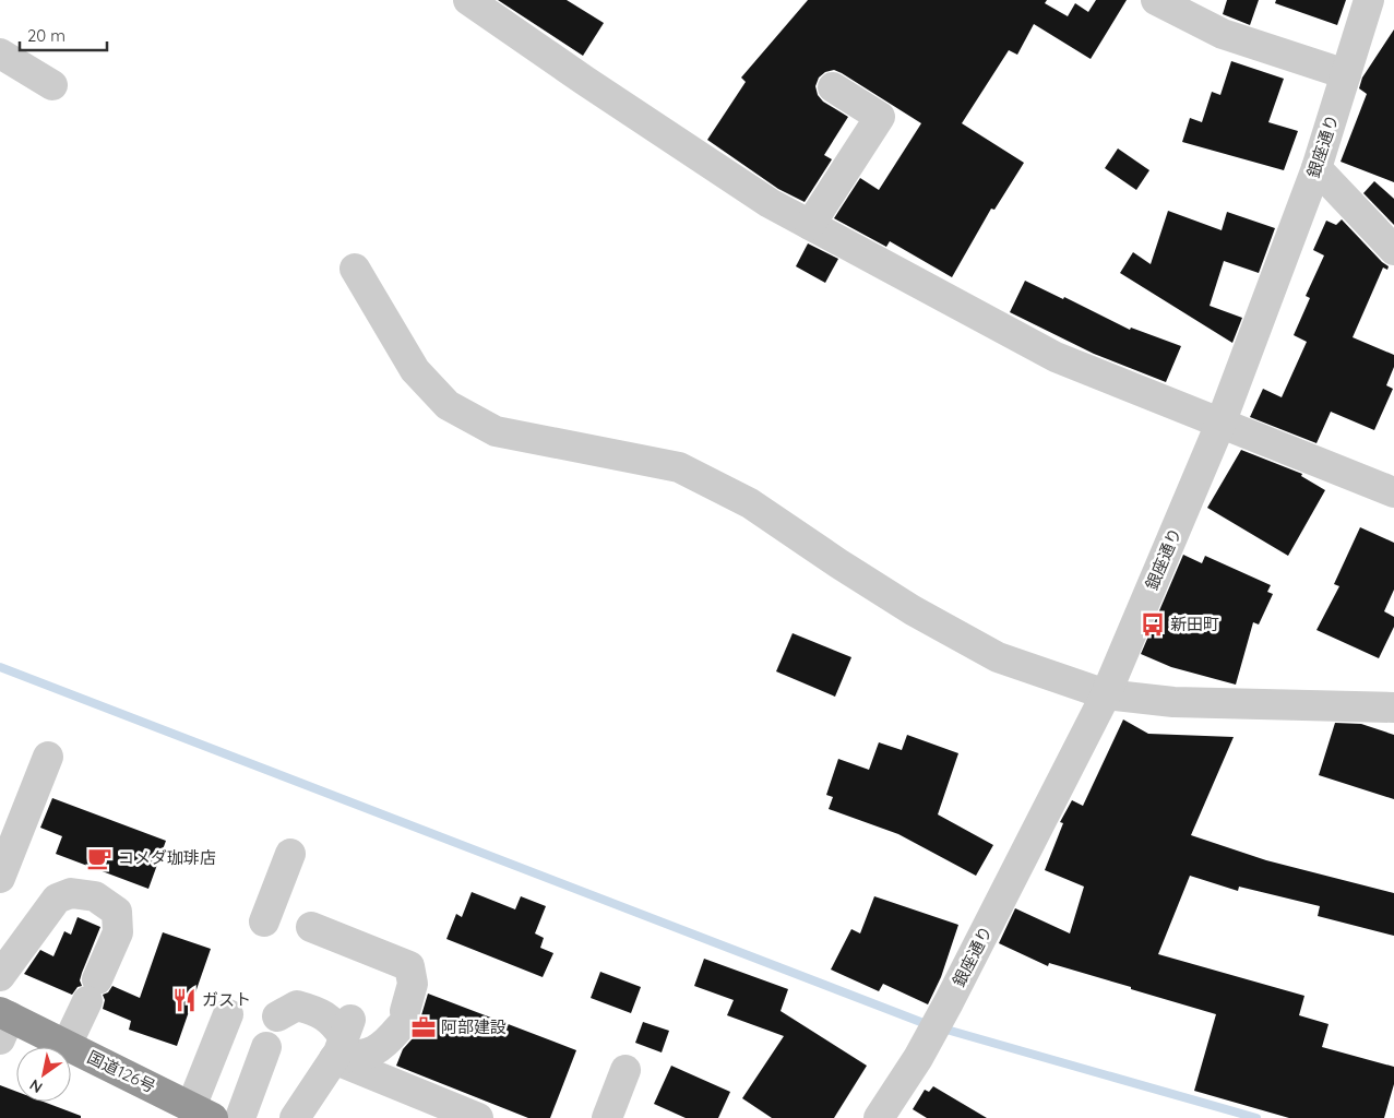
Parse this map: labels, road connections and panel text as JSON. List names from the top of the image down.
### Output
{
  "streets": {
    "highway": ["国道126号"],
    "street": ["銀座通り"]
  },
  "places": {
    "bus stop": ["新田町"],
    "cafe": ["コメダ珈琲店"],
    "restaurant": ["ガスト"],
    "office": ["阿部建設"]
  },
  "scale_bar": "20 m",
  "north": "bottom left"
}
